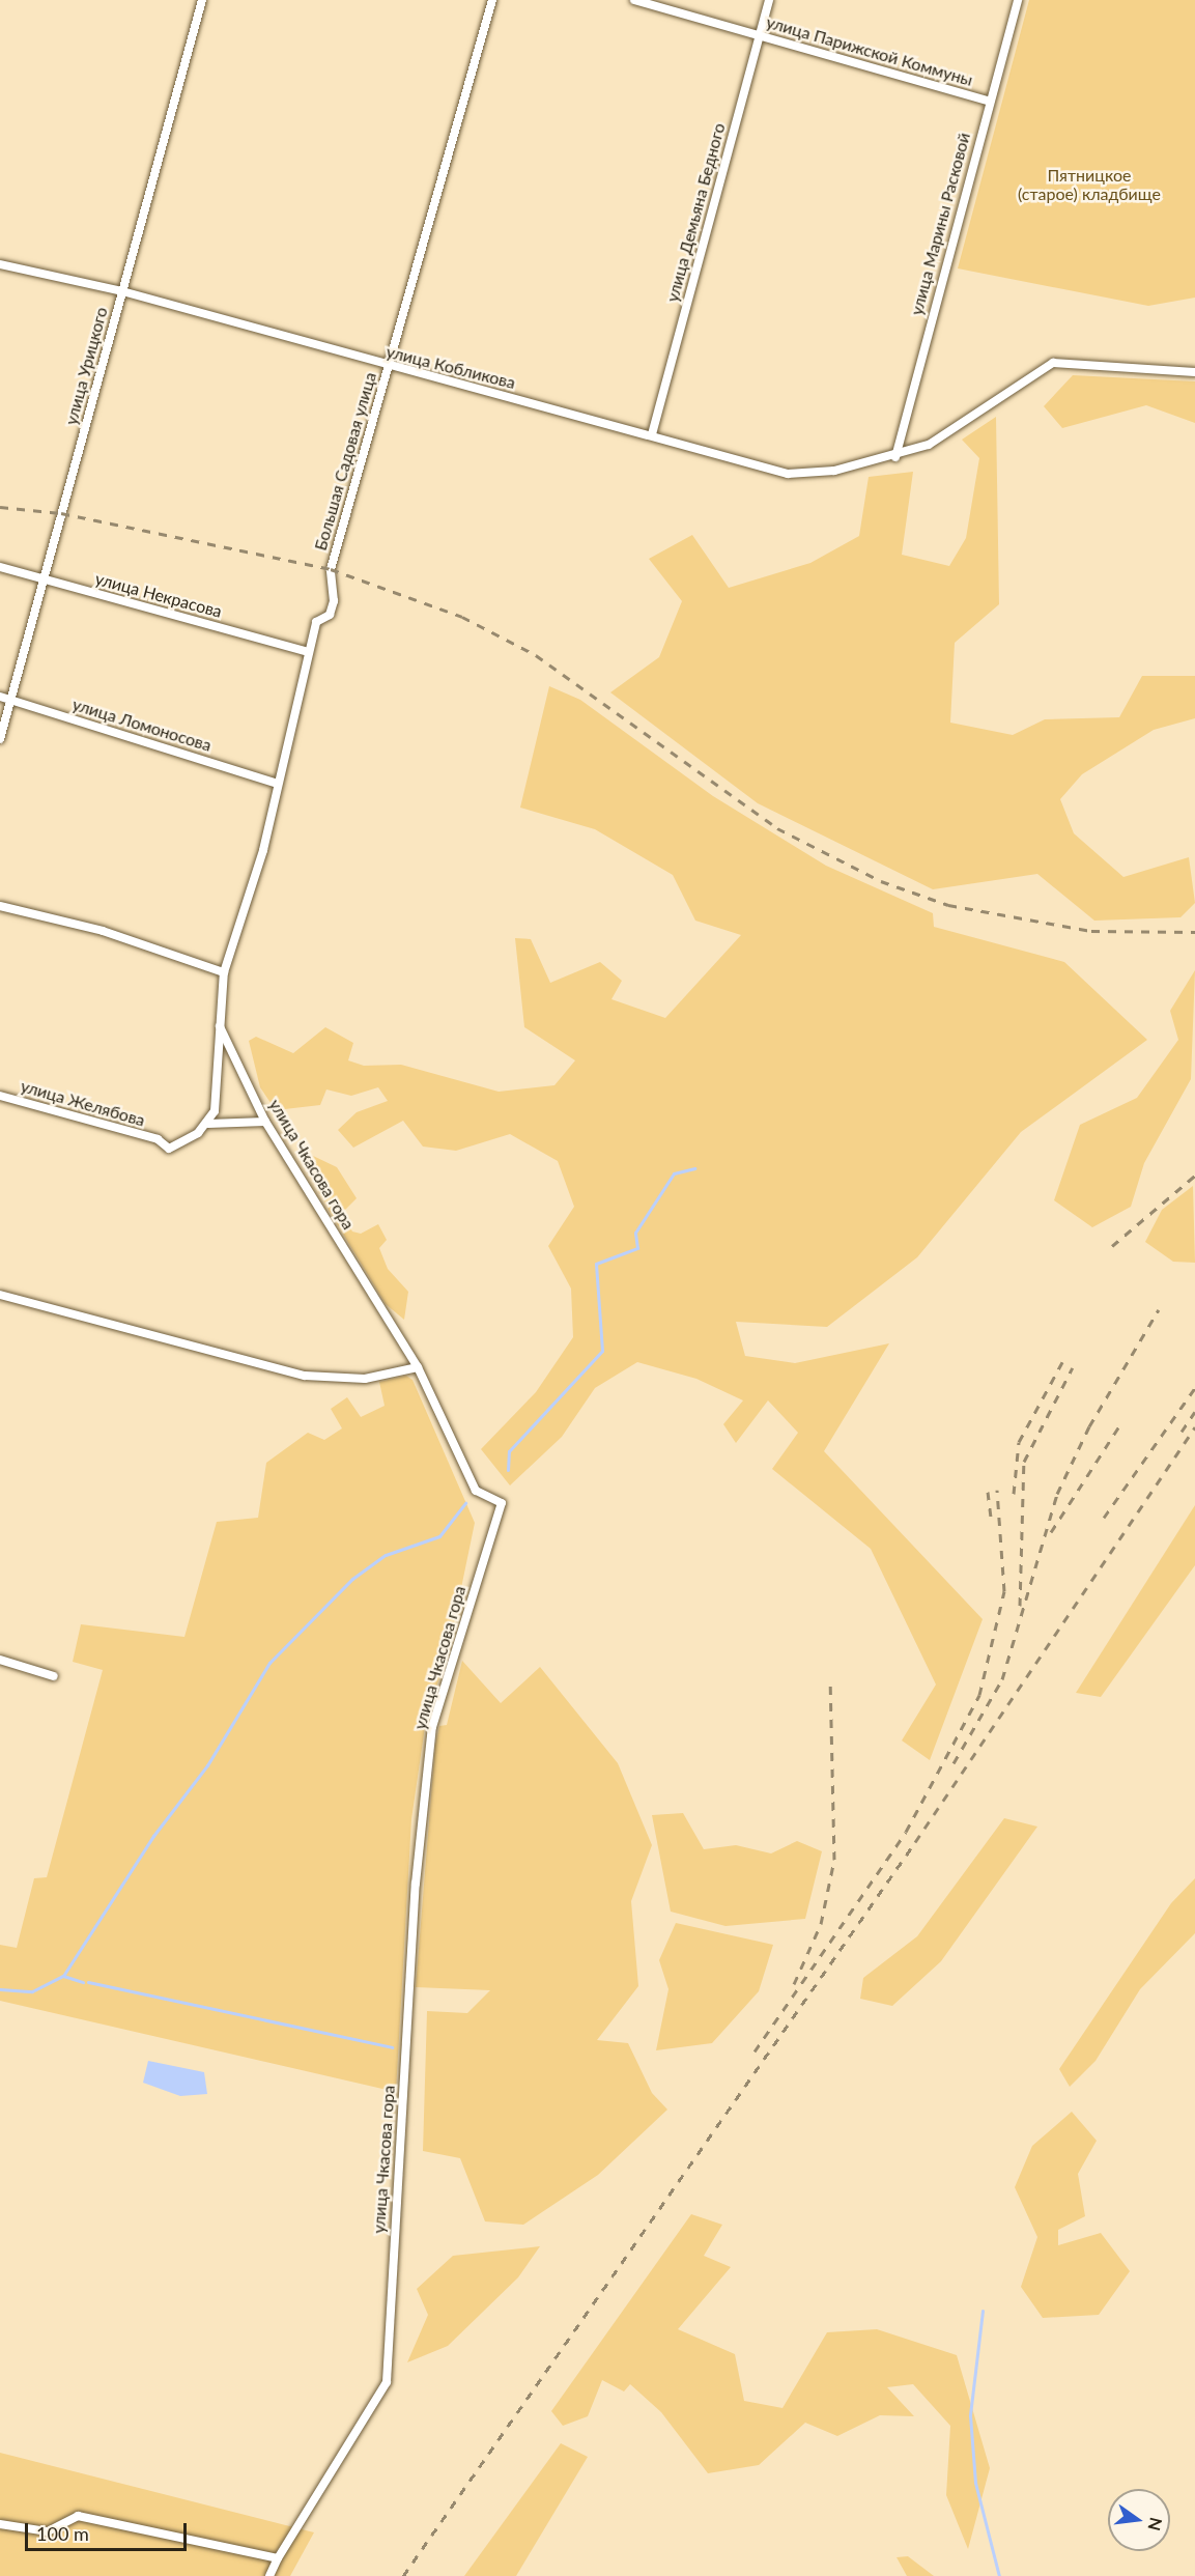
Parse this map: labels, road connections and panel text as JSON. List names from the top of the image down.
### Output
{
  "streets": {
    "street": [
      "улица Парижской Коммуны",
      "улица Демьяна Бедного",
      "улица Марины Расковой",
      "улица Урицкого",
      "улица Кобликова",
      "Большая Садовая улица",
      "улица Некрасова",
      "улица Ломоносова",
      "улица Желябова",
      "улица Чкасова гора"
    ]
  },
  "crossings": [
    ["улица Парижской Коммуны", "улица Демьяна Бедного"],
    ["улица Парижской Коммуны", "улица Марины Расковой"],
    ["улица Демьяна Бедного", "улица Кобликова"],
    ["улица Марины Расковой", "улица Кобликова"],
    ["улица Урицкого", "улица Кобликова"],
    ["улица Урицкого", "улица Некрасова"],
    ["улица Урицкого", "улица Ломоносова"],
    ["улица Кобликова", "Большая Садовая улица"],
    ["Большая Садовая улица", "улица Некрасова"],
    ["Большая Садовая улица", "улица Ломоносова"],
    ["Большая Садовая улица", "улица Желябова"],
    ["Большая Садовая улица", "улица Чкасова гора"]
  ],
  "parks": ["Пятницкое (старое) кладбище"],
  "scale_bar": "100 m",
  "north": "right"
}
